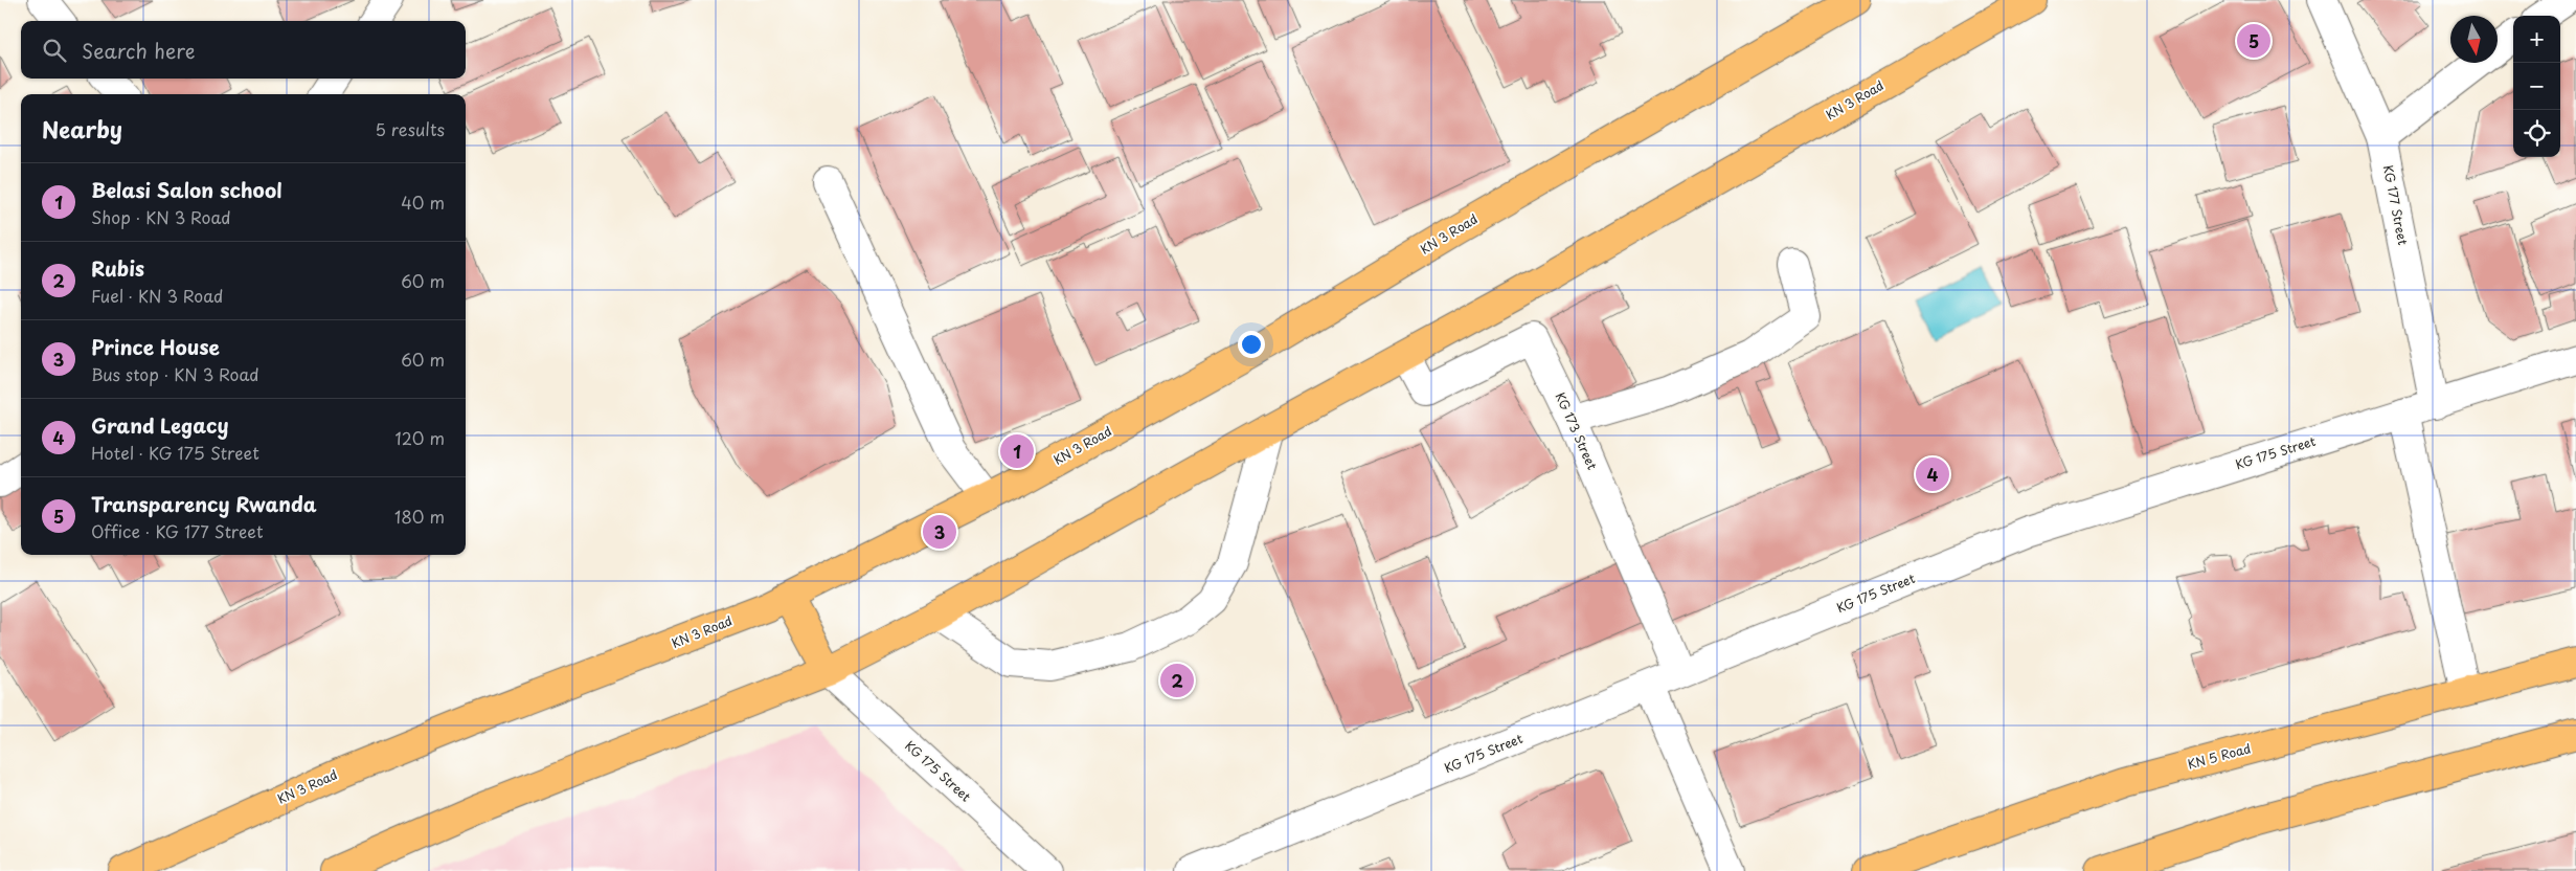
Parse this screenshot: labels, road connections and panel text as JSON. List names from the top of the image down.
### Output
{
  "streets": {
    "main road": ["KN 3 Road", "KN 5 Road"],
    "street": ["KG 177 Street", "KG 173 Street", "KG 175 Street"]
  },
  "crossings": [
    ["KN 3 Road", "KG 173 Street"],
    ["KN 3 Road", "KG 175 Street"],
    ["KG 177 Street", "KG 175 Street"],
    ["KG 173 Street", "KG 175 Street"]
  ],
  "north": "bottom",
  "page": {
    "map_buttons": ["+", "−"],
    "search": "Search here",
    "pins": [
      "5",
      "1",
      "4",
      "3",
      "2"
    ],
    "heading": ["Nearby", "5 results"],
    "list": [
      {
        "mark": "1",
        "name": "Belasi Salon school",
        "note": "Shop · KN 3 Road",
        "value": "40 m"
      },
      {
        "mark": "2",
        "name": "Rubis",
        "note": "Fuel · KN 3 Road",
        "value": "60 m"
      },
      {
        "mark": "3",
        "name": "Prince House",
        "note": "Bus stop · KN 3 Road",
        "value": "60 m"
      },
      {
        "mark": "4",
        "name": "Grand Legacy",
        "note": "Hotel · KG 175 Street",
        "value": "120 m"
      },
      {
        "mark": "5",
        "name": "Transparency Rwanda",
        "note": "Office · KG 177 Street",
        "value": "180 m"
      }
    ]
  }
}
